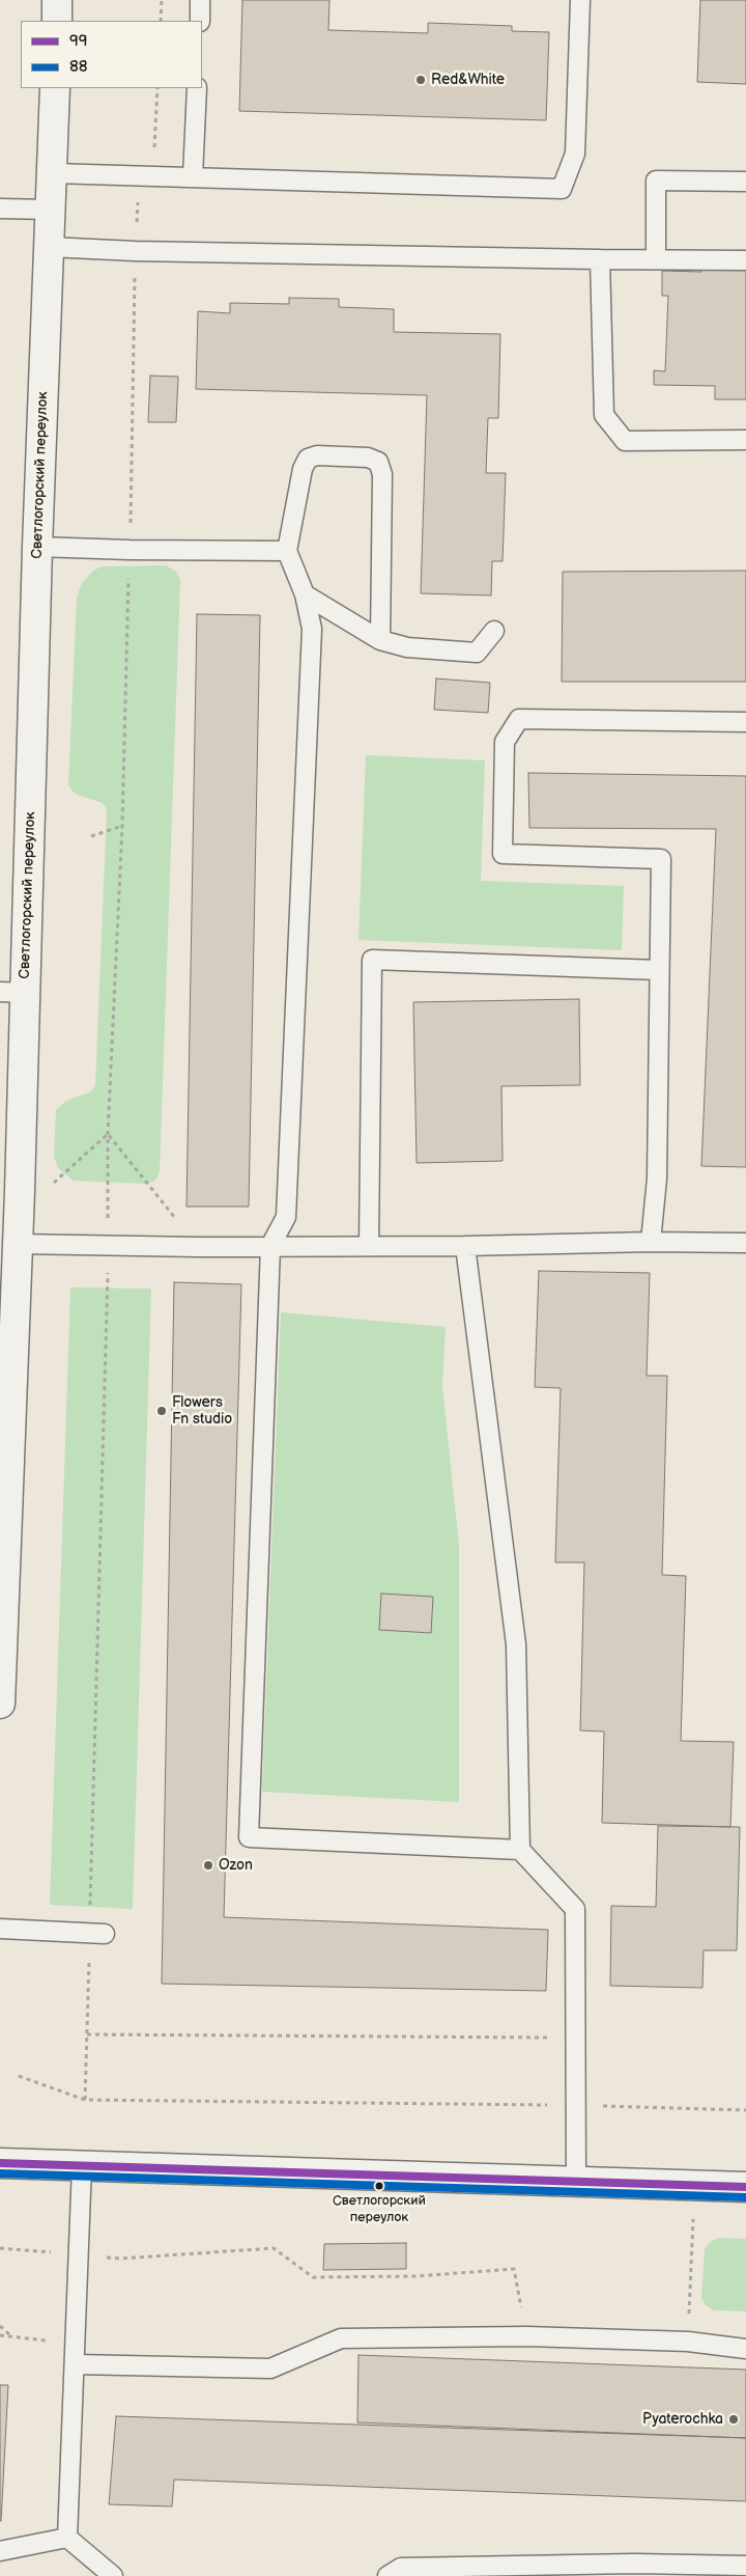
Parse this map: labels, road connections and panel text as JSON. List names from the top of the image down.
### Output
{
  "streets": {
    "street": ["Светлогорский переулок"]
  },
  "places": [
    "Red&White",
    "Flowers Fn studio",
    "Ozon",
    "Светлогорский переулок",
    "Pyaterochka"
  ],
  "lines": ["transit line 99", "transit line 88"],
  "legend": ["99", "88"]
}
